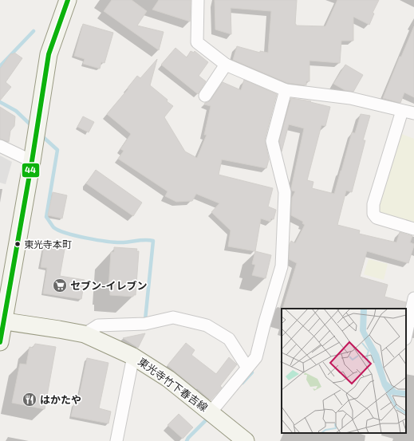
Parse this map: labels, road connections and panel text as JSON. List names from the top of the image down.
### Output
{
  "streets": {
    "street": ["東光寺竹下春吉線"]
  },
  "places": {
    "other": ["東光寺本町"],
    "supermarket": ["セブン-イレブン"],
    "restaurant": ["はかたや"]
  },
  "lines": ["transit line 44"]
}
